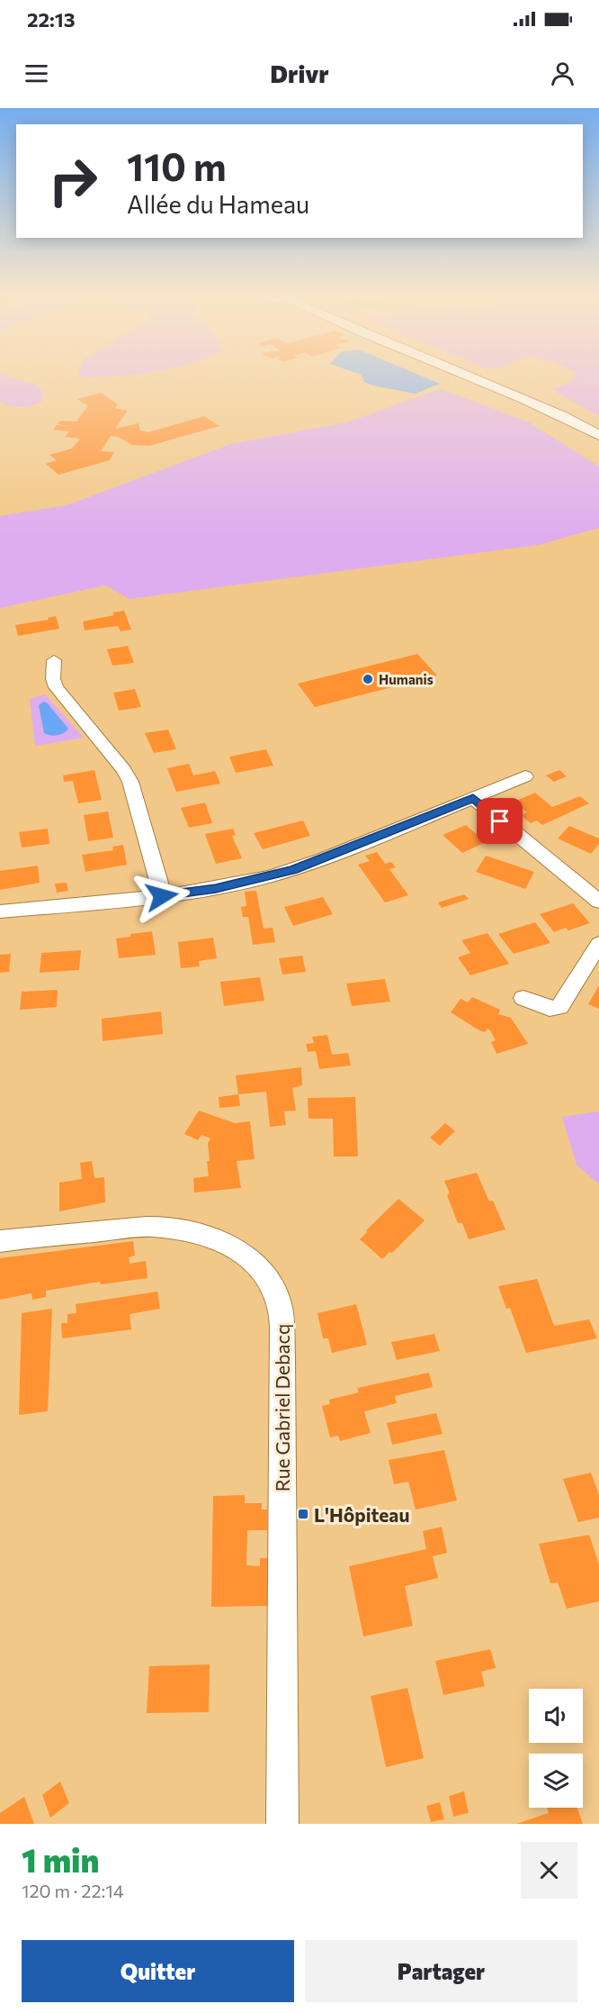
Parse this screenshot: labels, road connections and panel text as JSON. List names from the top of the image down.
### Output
{
  "streets": {
    "street": ["Rue Gabriel Debacq"]
  },
  "places": {
    "other": ["Humanis"],
    "transit": ["L'Hôpiteau"]
  },
  "page": {
    "status": "22:13",
    "header": "Drivr",
    "turn": ["110 m", "Allée du Hameau"],
    "heading": ["1 min", "120 m · 22:14"],
    "buttons": ["Quitter", "Partager"]
  }
}
